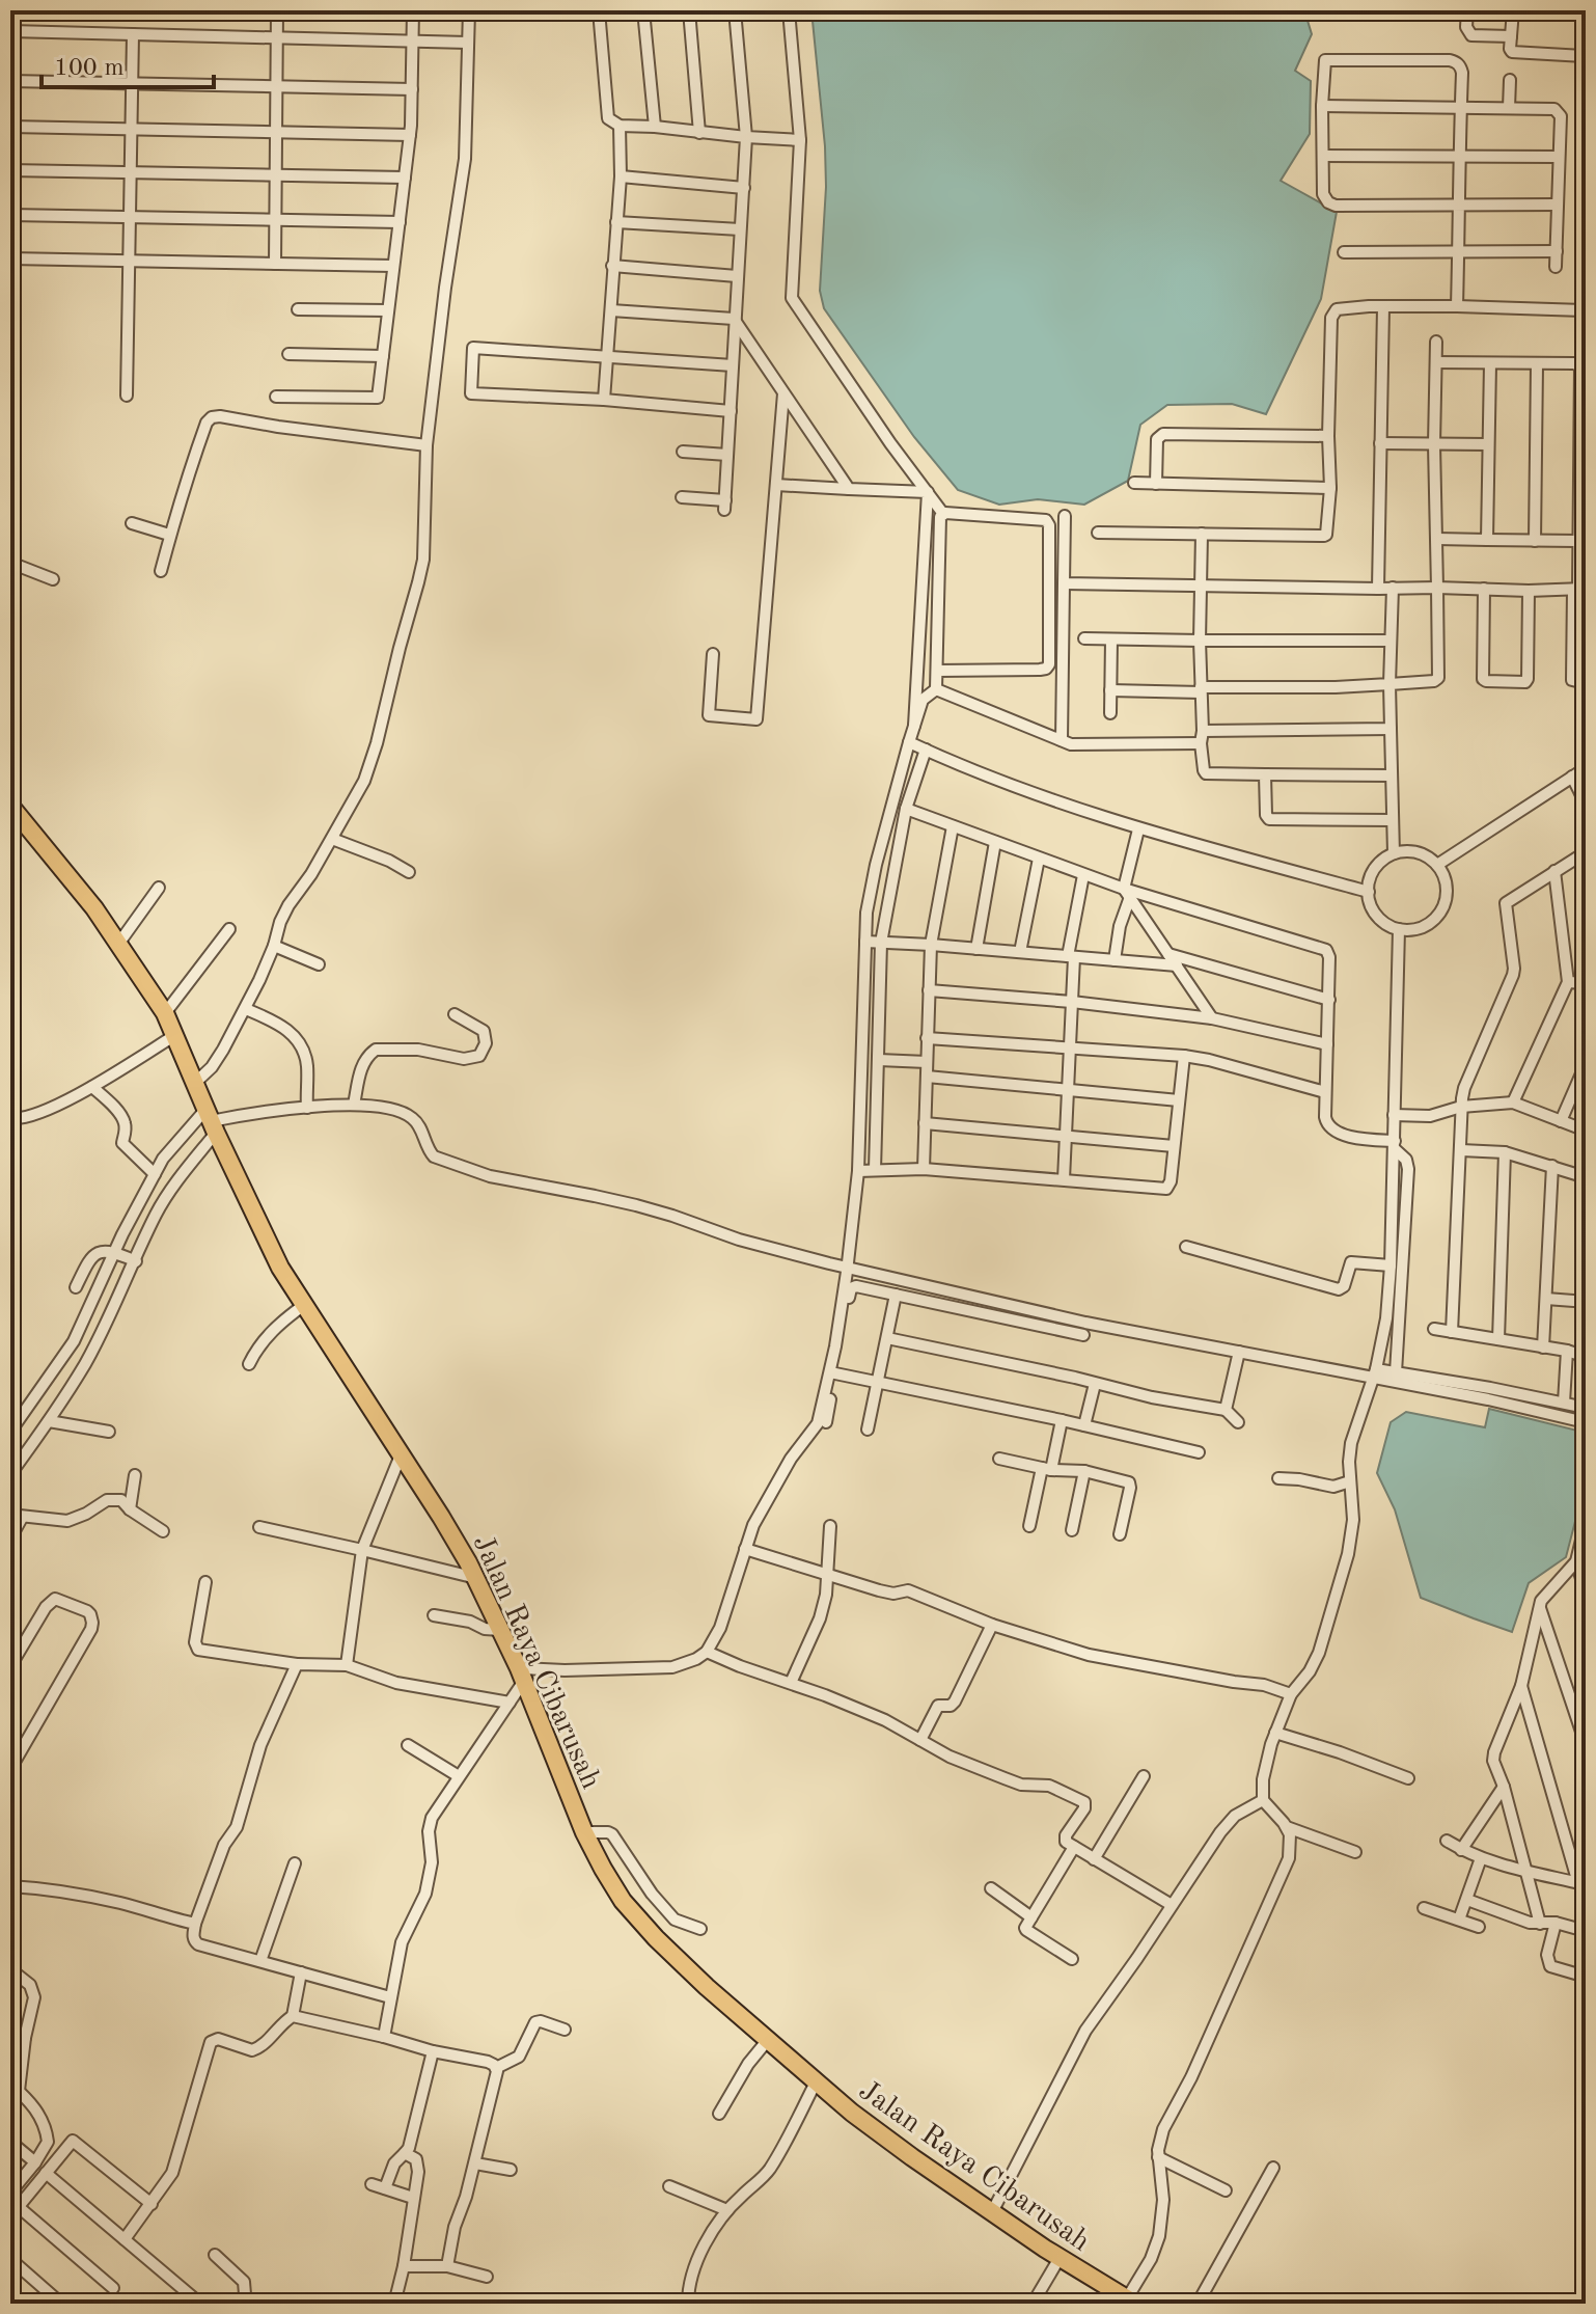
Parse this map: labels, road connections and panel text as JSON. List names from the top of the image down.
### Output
{
  "streets": {
    "main road": ["Jalan Raya Cibarusah"]
  },
  "scale_bar": "100 m"
}
